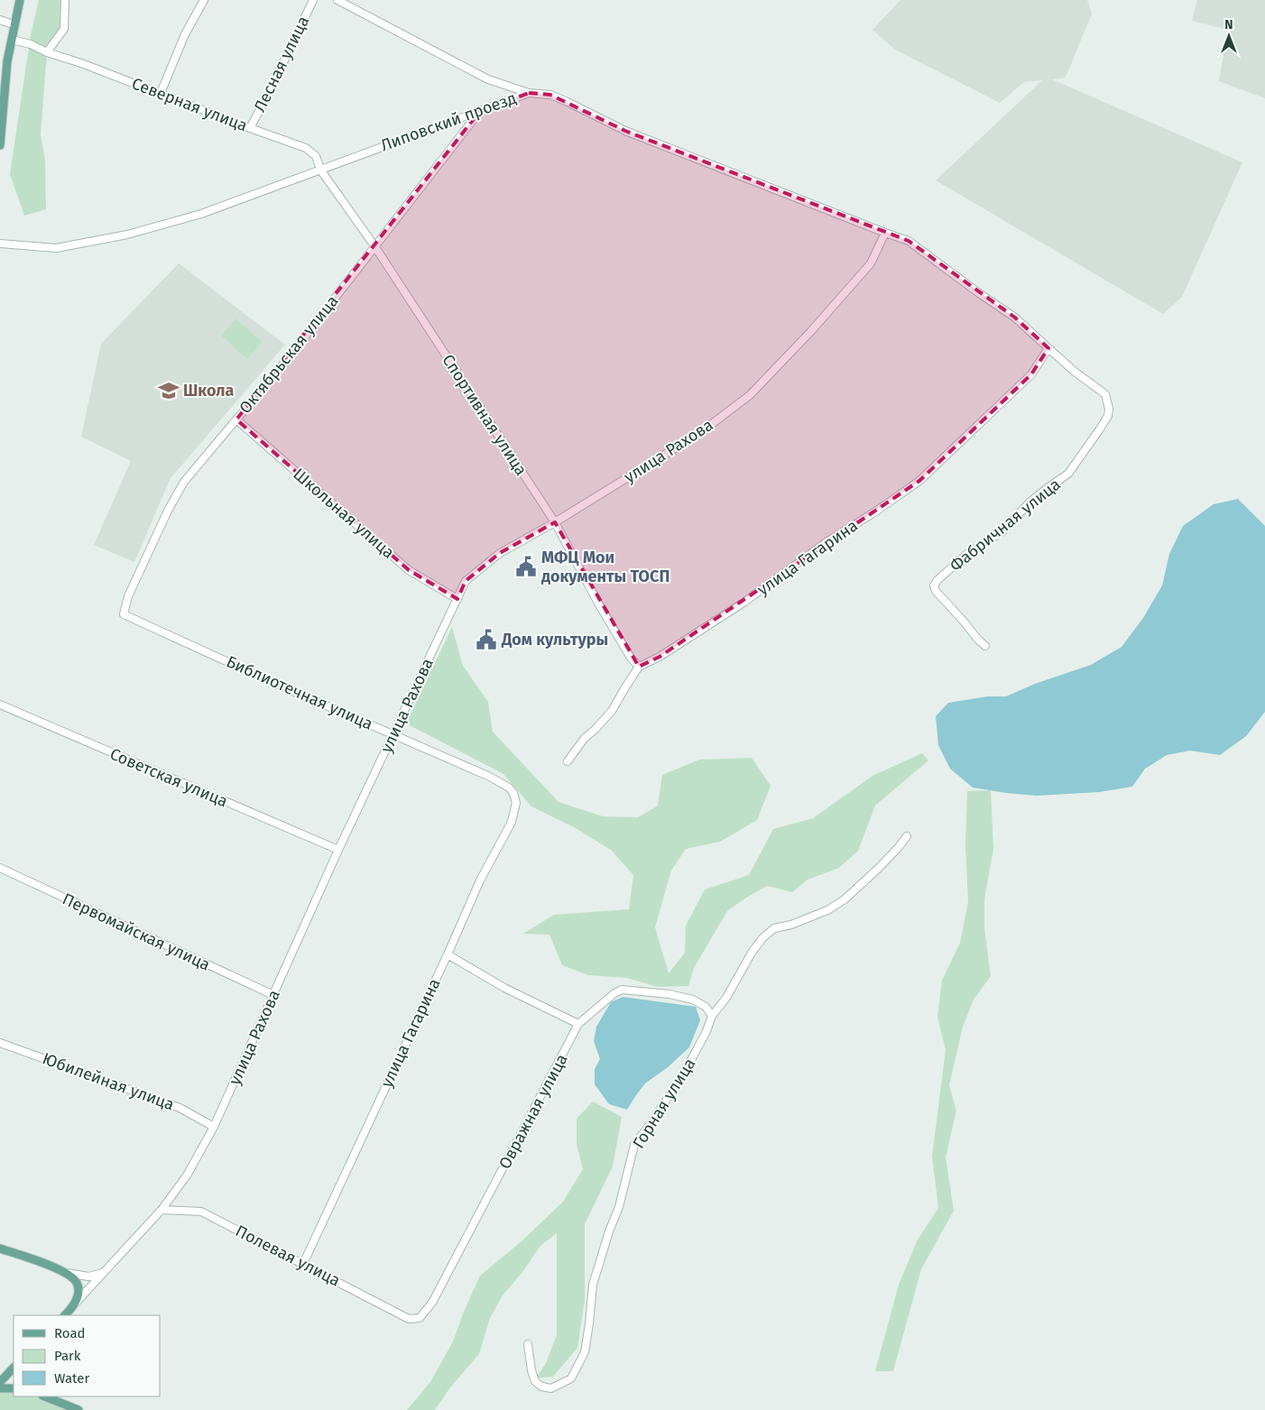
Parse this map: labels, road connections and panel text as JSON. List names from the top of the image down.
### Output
{
  "streets": {
    "street": [
      "Лесная улица",
      "Северная улица",
      "Липовский проезд",
      "Октябрьская улица",
      "Спортивная улица",
      "улица Рахова",
      "Школьная улица",
      "Фабричная улица",
      "улица Гагарина",
      "Библиотечная улица",
      "Советская улица",
      "Первомайская улица",
      "Юбилейная улица",
      "Горная улица",
      "Овражная улица",
      "Полевая улица"
    ]
  },
  "crossings": [
    ["Лесная улица", "Северная улица"],
    ["Северная улица", "Липовский проезд"],
    ["Северная улица", "Спортивная улица"],
    ["Липовский проезд", "Октябрьская улица"],
    ["Липовский проезд", "Спортивная улица"],
    ["Липовский проезд", "улица Рахова"],
    ["Липовский проезд", "Фабричная улица"],
    ["Липовский проезд", "улица Гагарина"],
    ["Октябрьская улица", "Спортивная улица"],
    ["Октябрьская улица", "Школьная улица"],
    ["Октябрьская улица", "Библиотечная улица"],
    ["Спортивная улица", "улица Рахова"],
    ["Спортивная улица", "улица Гагарина"],
    ["улица Рахова", "Школьная улица"],
    ["улица Рахова", "Библиотечная улица"],
    ["улица Рахова", "Советская улица"],
    ["улица Рахова", "Первомайская улица"],
    ["улица Рахова", "Юбилейная улица"],
    ["улица Рахова", "Полевая улица"],
    ["улица Гагарина", "Библиотечная улица"],
    ["улица Гагарина", "Полевая улица"],
    ["Овражная улица", "Полевая улица"]
  ],
  "places": {
    "school or university": ["Школа"],
    "public building": ["МФЦ Мои документы ТОСП", "Дом культуры"]
  },
  "legend": ["Road", "Park", "Water"],
  "north": "top"
}
